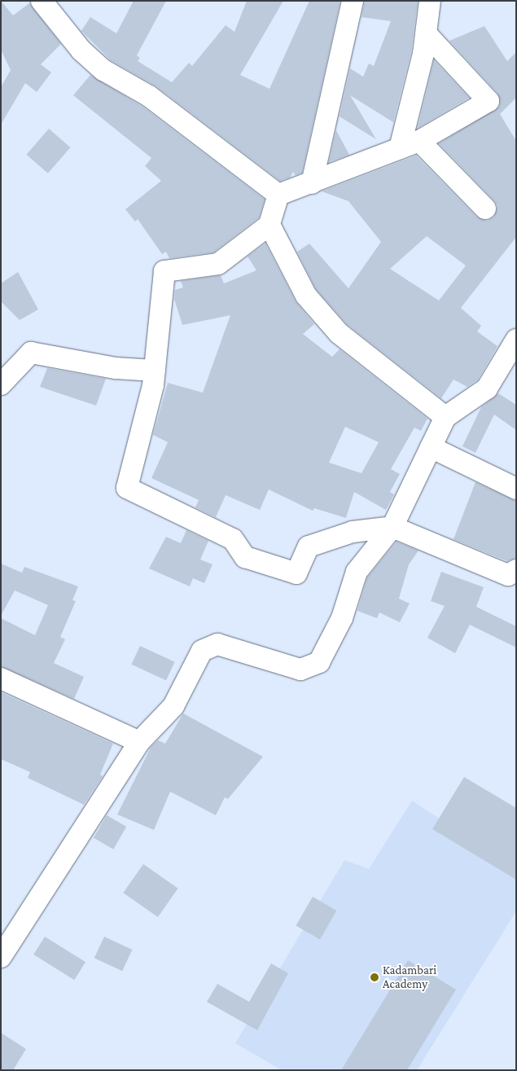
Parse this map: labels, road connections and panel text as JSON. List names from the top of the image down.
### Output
{
  "places": ["Kadambari Academy"]
}
